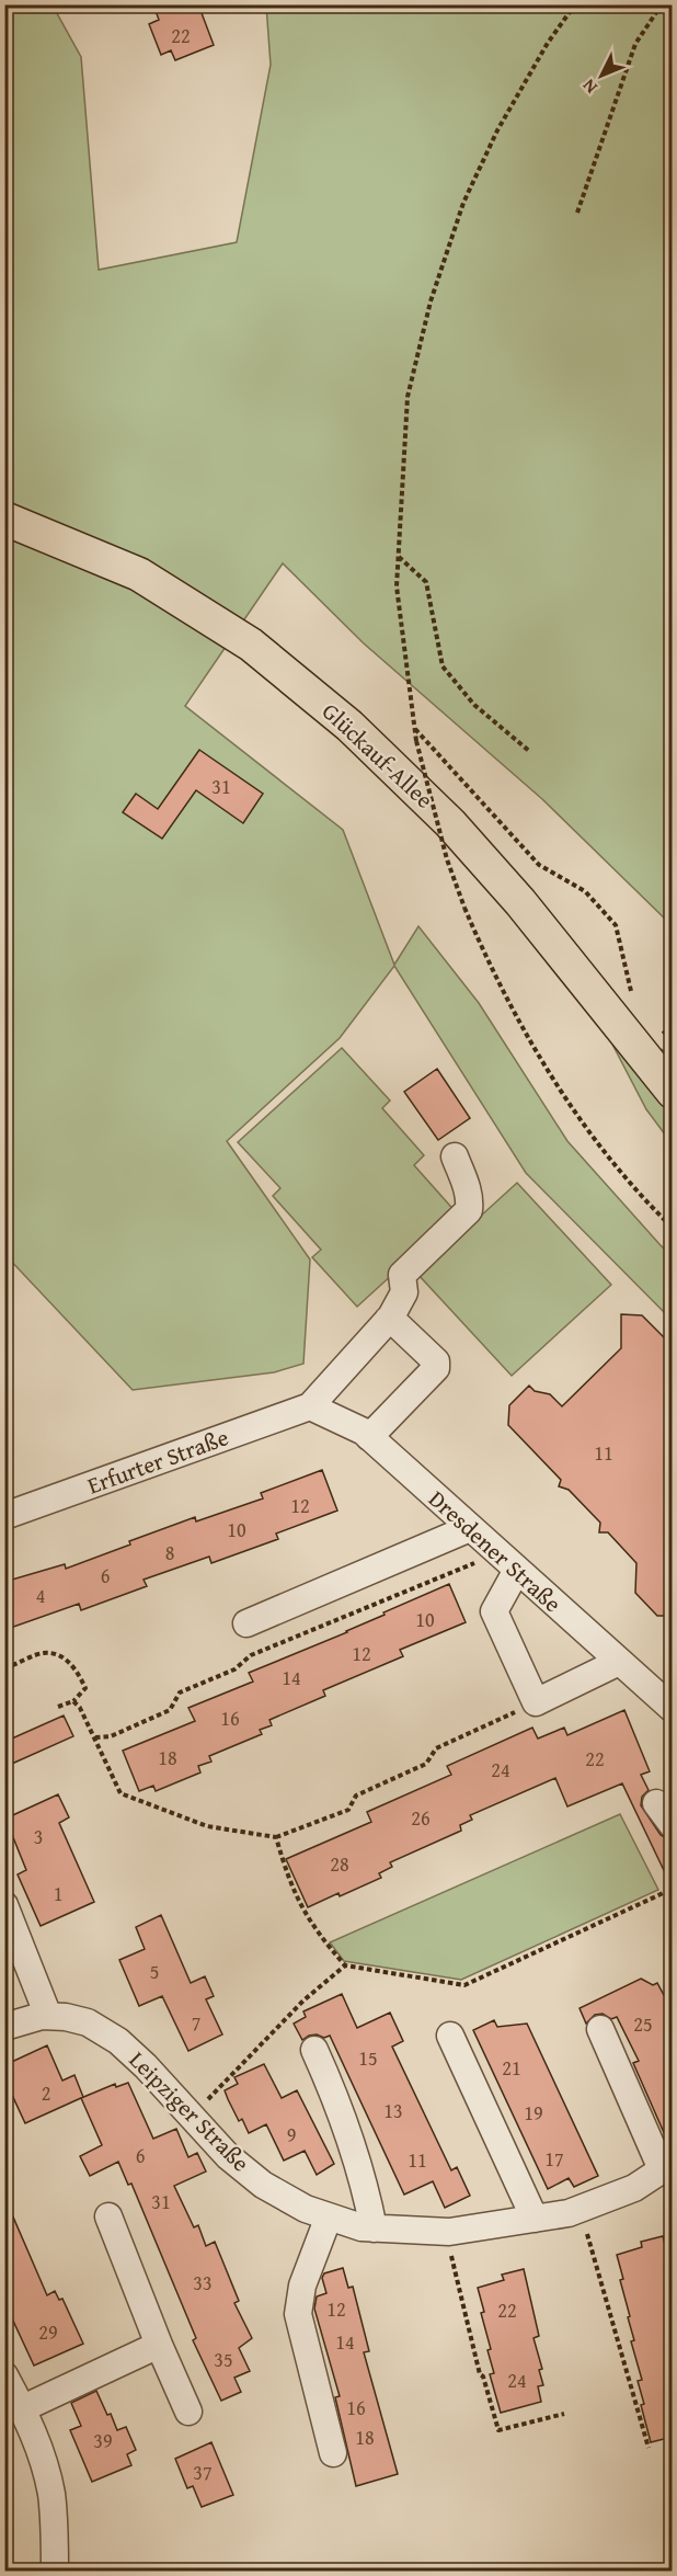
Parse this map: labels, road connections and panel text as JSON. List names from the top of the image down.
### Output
{
  "streets": {
    "main road": ["Glückauf-Allee"],
    "street": ["Erfurter Straße", "Dresdener Straße", "Leipziger Straße"]
  },
  "crossings": [
    ["Erfurter Straße", "Dresdener Straße"]
  ],
  "house_numbers": [
    "22",
    "31",
    "11",
    "12",
    "10",
    "8",
    "6",
    "4",
    "10",
    "12",
    "14",
    "16",
    "18",
    "22",
    "24",
    "26",
    "3",
    "28",
    "1",
    "5",
    "7",
    "25",
    "15",
    "21",
    "2",
    "13",
    "19",
    "9",
    "6",
    "17",
    "11",
    "31",
    "33",
    "12",
    "22",
    "29",
    "14",
    "35",
    "24",
    "16",
    "18",
    "39",
    "37"
  ],
  "north": "bottom left"
}
